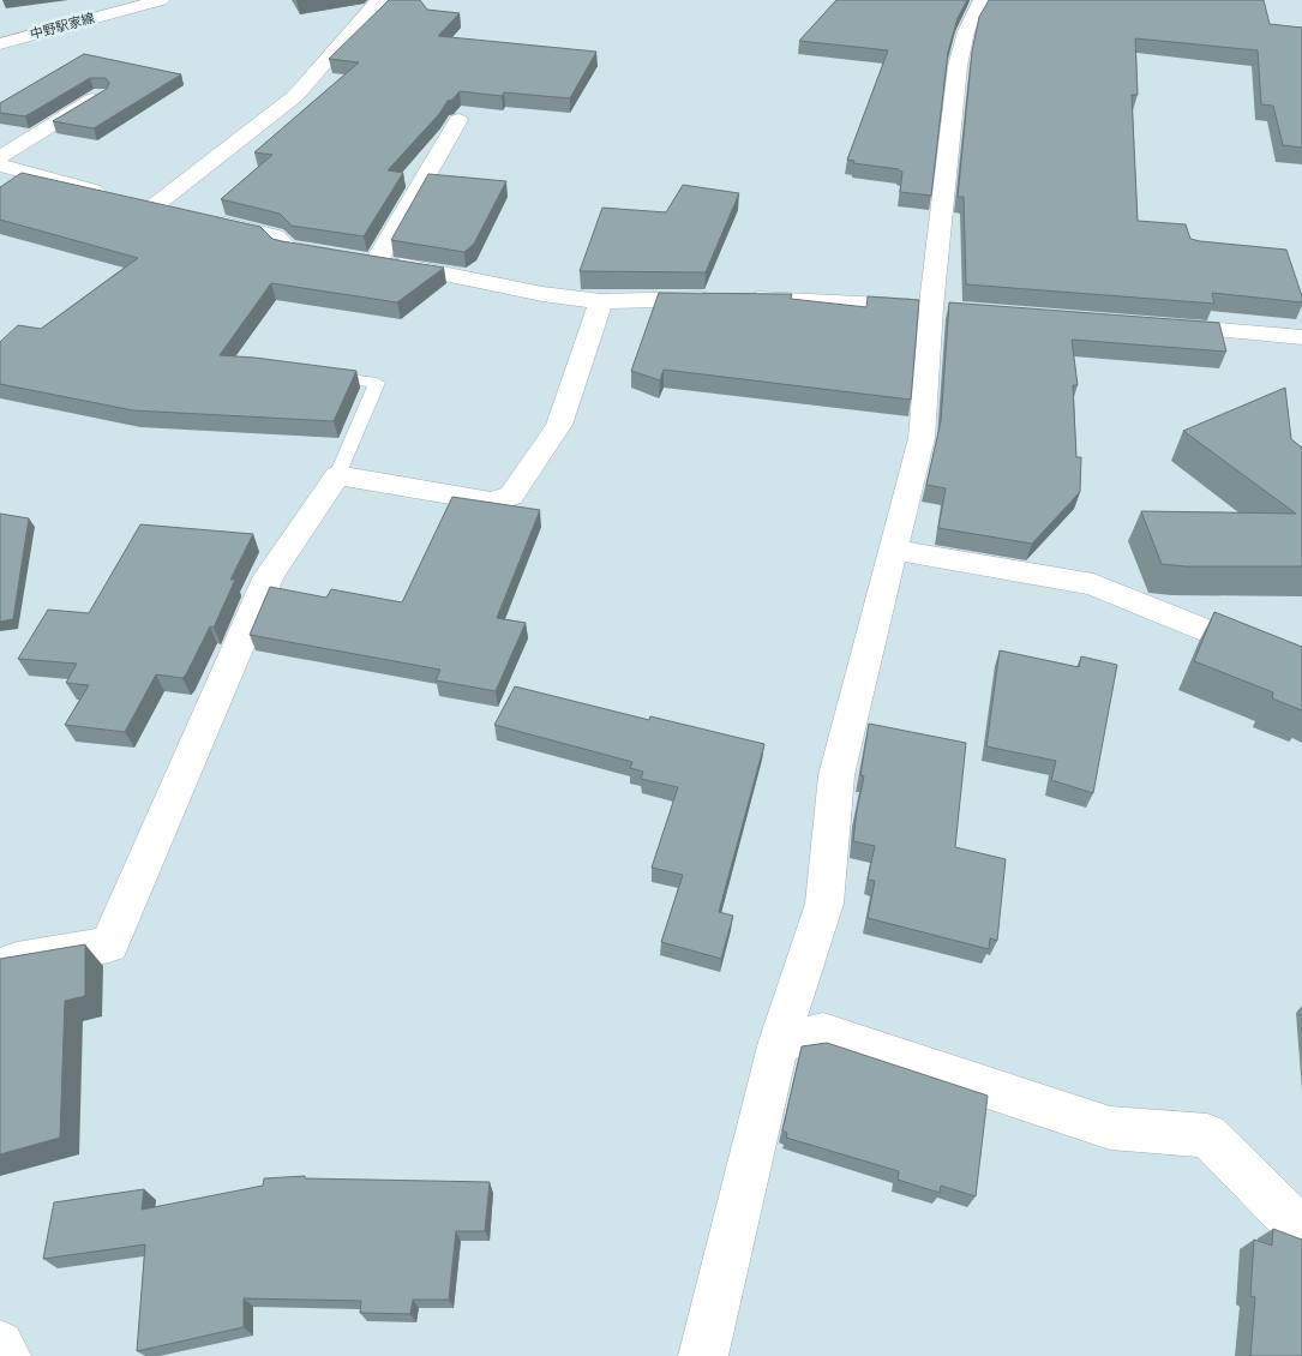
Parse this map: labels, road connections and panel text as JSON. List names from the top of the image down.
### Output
{
  "streets": {
    "street": ["中野駅家線"]
  }
}
